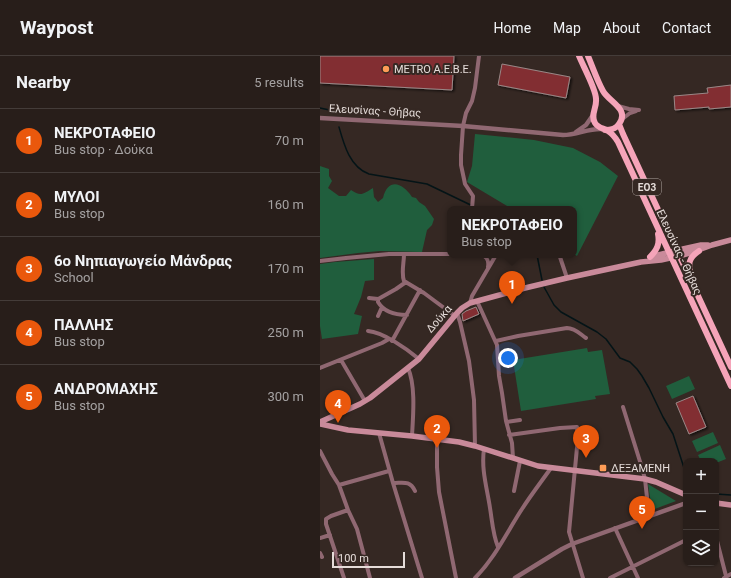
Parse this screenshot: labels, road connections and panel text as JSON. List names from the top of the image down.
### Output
{
  "streets": {
    "main road": ["Ελευσίνας - Θήβας", "ΕΟ3", "Δούκα"]
  },
  "crossings": [
    ["Ελευσίνας - Θήβας", "ΕΟ3"],
    ["Ελευσίνας - Θήβας", "Δούκα"],
    ["ΕΟ3", "Δούκα"]
  ],
  "places": {
    "other": ["METRO Α.Ε.Β.Ε."],
    "transit": ["ΔΕΞΑΜΕΝΗ"]
  },
  "scale_bar": "100 m",
  "page": {
    "header": "Waypost",
    "nav": [
      "Home",
      "Map",
      "About",
      "Contact"
    ],
    "heading": ["Nearby", "5 results"],
    "list": [
      {
        "mark": "1",
        "name": "ΝΕΚΡΟΤΑΦΕΙΟ",
        "note": "Bus stop · Δούκα",
        "value": "70 m"
      },
      {
        "mark": "2",
        "name": "ΜΥΛΟΙ",
        "note": "Bus stop",
        "value": "160 m"
      },
      {
        "mark": "3",
        "name": "6ο Νηπιαγωγείο Μάνδρας",
        "note": "School",
        "value": "170 m"
      },
      {
        "mark": "4",
        "name": "ΠΑΛΛΗΣ",
        "note": "Bus stop",
        "value": "250 m"
      },
      {
        "mark": "5",
        "name": "ΑΝΔΡΟΜΑΧΗΣ",
        "note": "Bus stop",
        "value": "300 m"
      }
    ],
    "popup": ["ΝΕΚΡΟΤΑΦΕΙΟ", "Bus stop"],
    "pins": [
      "1",
      "4",
      "2",
      "3",
      "5"
    ],
    "map_buttons": ["+", "−"],
    "scale": "100 m"
  }
}
